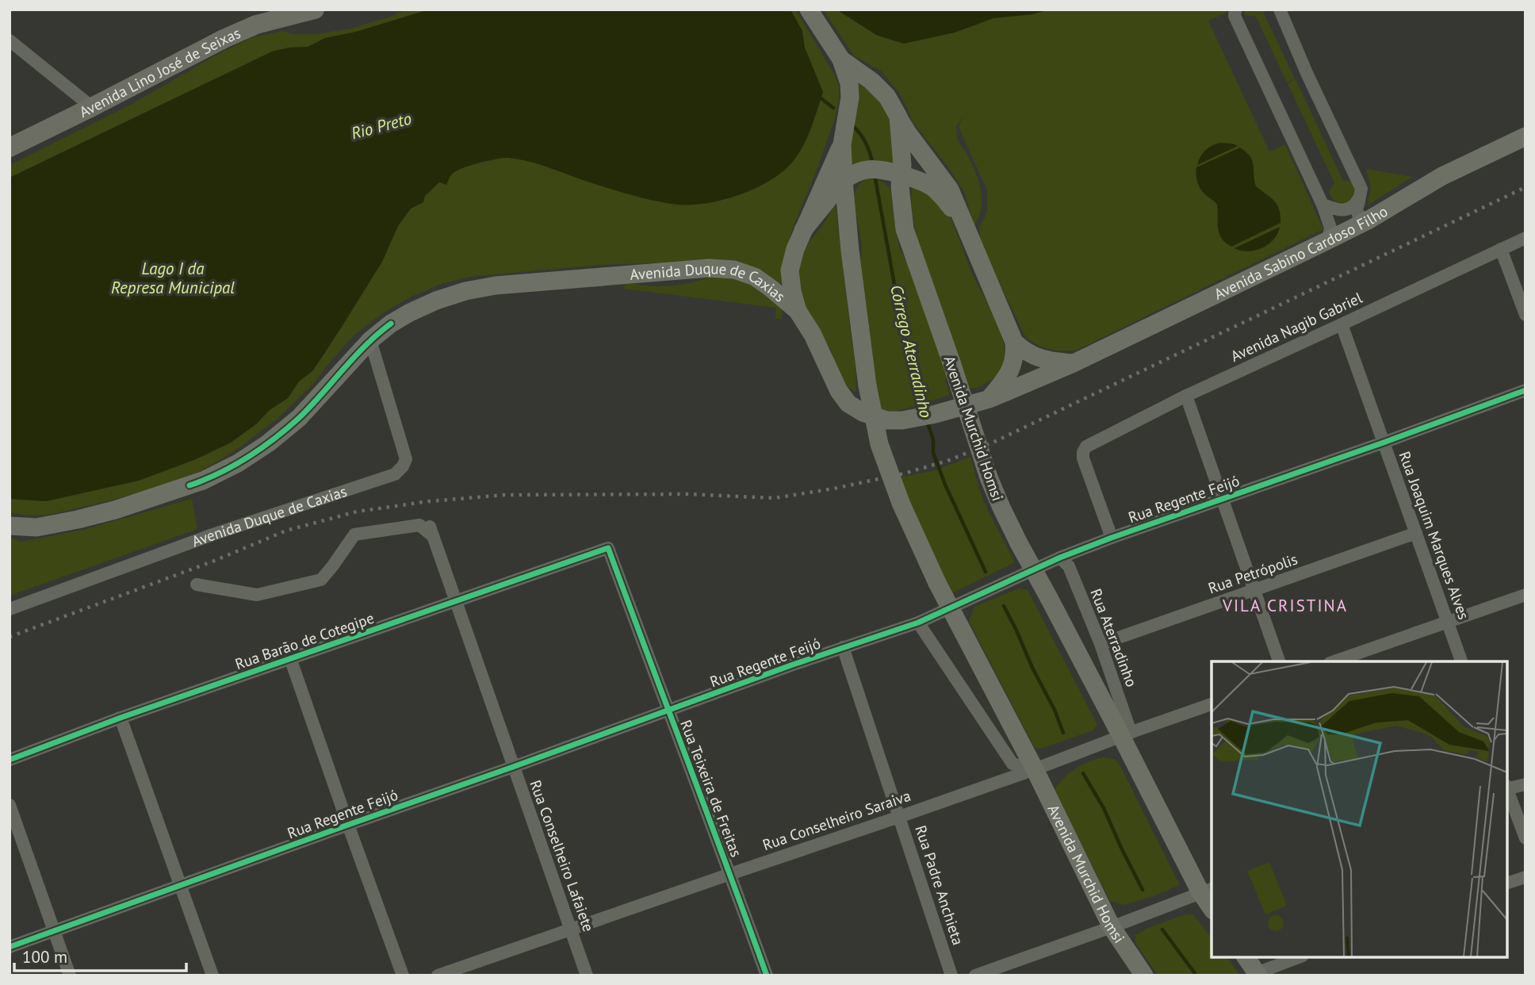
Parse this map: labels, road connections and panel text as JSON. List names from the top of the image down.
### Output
{
  "streets": {
    "main road": [
      "Avenida Lino José de Seixas",
      "Avenida Sabino Cardoso Filho",
      "Avenida Duque de Caxias",
      "Avenida Murchid Homsi"
    ],
    "street": [
      "Avenida Nagib Gabriel",
      "Rua Regente Feijó",
      "Rua Joaquim Marques Alves",
      "Rua Petrópolis",
      "Rua Aterradinho",
      "Rua Barão de Cotegipe",
      "Rua Teixeira de Freitas",
      "Rua Conselheiro Saraiva",
      "Rua Conselheiro Lafaiete",
      "Rua Padre Anchieta"
    ]
  },
  "crossings": [
    ["Avenida Sabino Cardoso Filho", "Avenida Duque de Caxias"],
    ["Avenida Nagib Gabriel", "Rua Regente Feijó"],
    ["Avenida Nagib Gabriel", "Rua Joaquim Marques Alves"],
    ["Avenida Murchid Homsi", "Rua Aterradinho"],
    ["Avenida Murchid Homsi", "Rua Conselheiro Saraiva"],
    ["Rua Regente Feijó", "Rua Joaquim Marques Alves"],
    ["Rua Regente Feijó", "Rua Aterradinho"],
    ["Rua Regente Feijó", "Rua Teixeira de Freitas"],
    ["Rua Regente Feijó", "Rua Conselheiro Lafaiete"],
    ["Rua Regente Feijó", "Rua Padre Anchieta"],
    ["Rua Joaquim Marques Alves", "Rua Petrópolis"],
    ["Rua Petrópolis", "Rua Aterradinho"],
    ["Rua Aterradinho", "Rua Conselheiro Saraiva"],
    ["Rua Barão de Cotegipe", "Rua Teixeira de Freitas"],
    ["Rua Barão de Cotegipe", "Rua Conselheiro Lafaiete"],
    ["Rua Teixeira de Freitas", "Rua Conselheiro Saraiva"],
    ["Rua Conselheiro Saraiva", "Rua Conselheiro Lafaiete"],
    ["Rua Conselheiro Saraiva", "Rua Padre Anchieta"]
  ],
  "districts": ["VILA CRISTINA"],
  "water": ["Rio Preto", "Lago I da Represa Municipal", "Córrego Aterradinho"],
  "scale_bar": "100 m"
}
